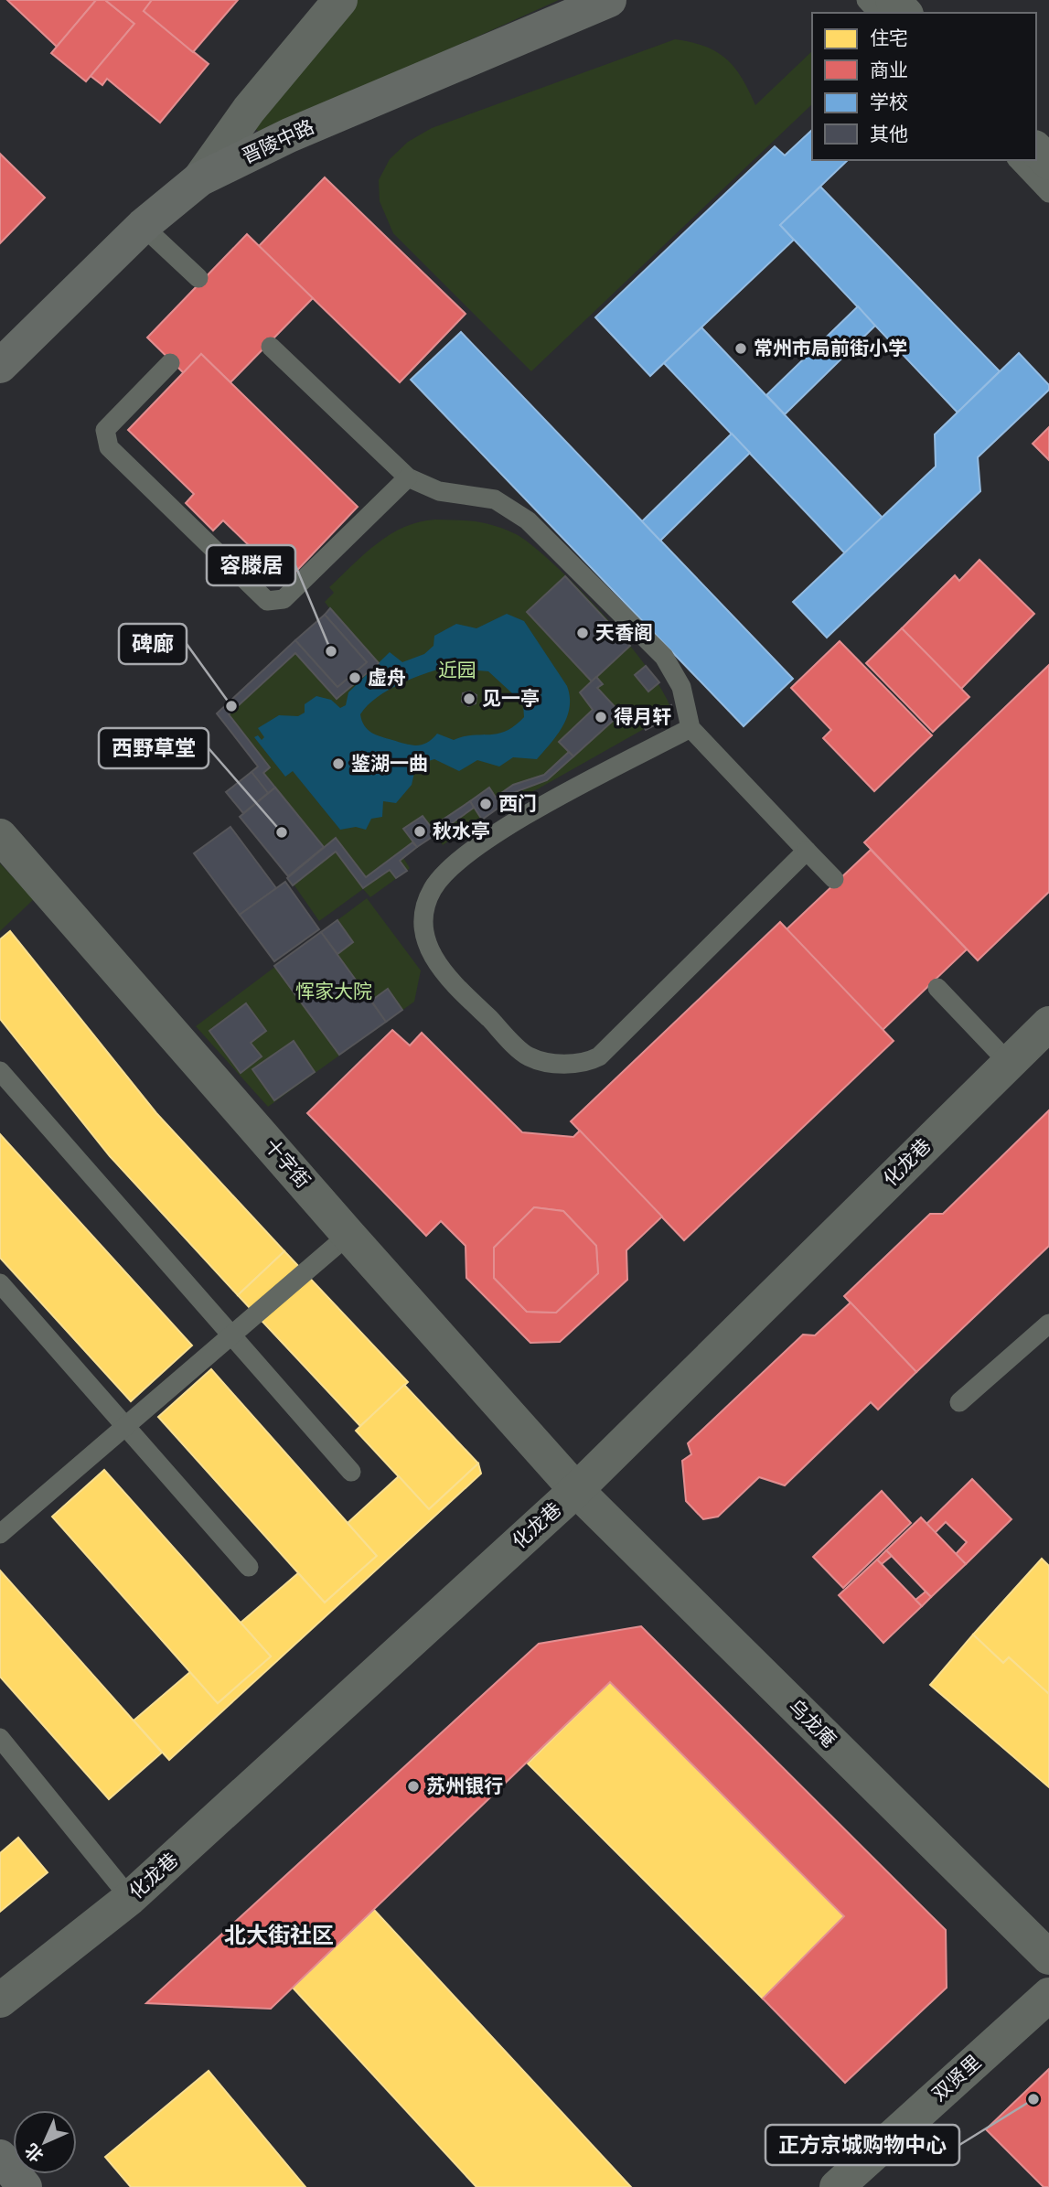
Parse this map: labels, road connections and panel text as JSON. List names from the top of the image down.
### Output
{
  "streets": {
    "main road": ["晋陵中路"],
    "street": [
      "化龙巷",
      "十字街",
      "乌龙庵",
      "双贤里"
    ]
  },
  "crossings": [
    ["化龙巷", "十字街"],
    ["化龙巷", "乌龙庵"],
    ["十字街", "乌龙庵"]
  ],
  "districts": ["北大街社区"],
  "parks": ["近园", "恽家大院"],
  "places": [
    "常州市局前街小学",
    "天香阁",
    "容滕居",
    "虚舟",
    "见一亭",
    "碑廊",
    "得月轩",
    "鉴湖一曲",
    "西门",
    "秋水亭",
    "西野草堂",
    "苏州银行",
    "正方京城购物中心"
  ],
  "legend": [
    "住宅",
    "商业",
    "学校",
    "其他"
  ],
  "north": "bottom left"
}
